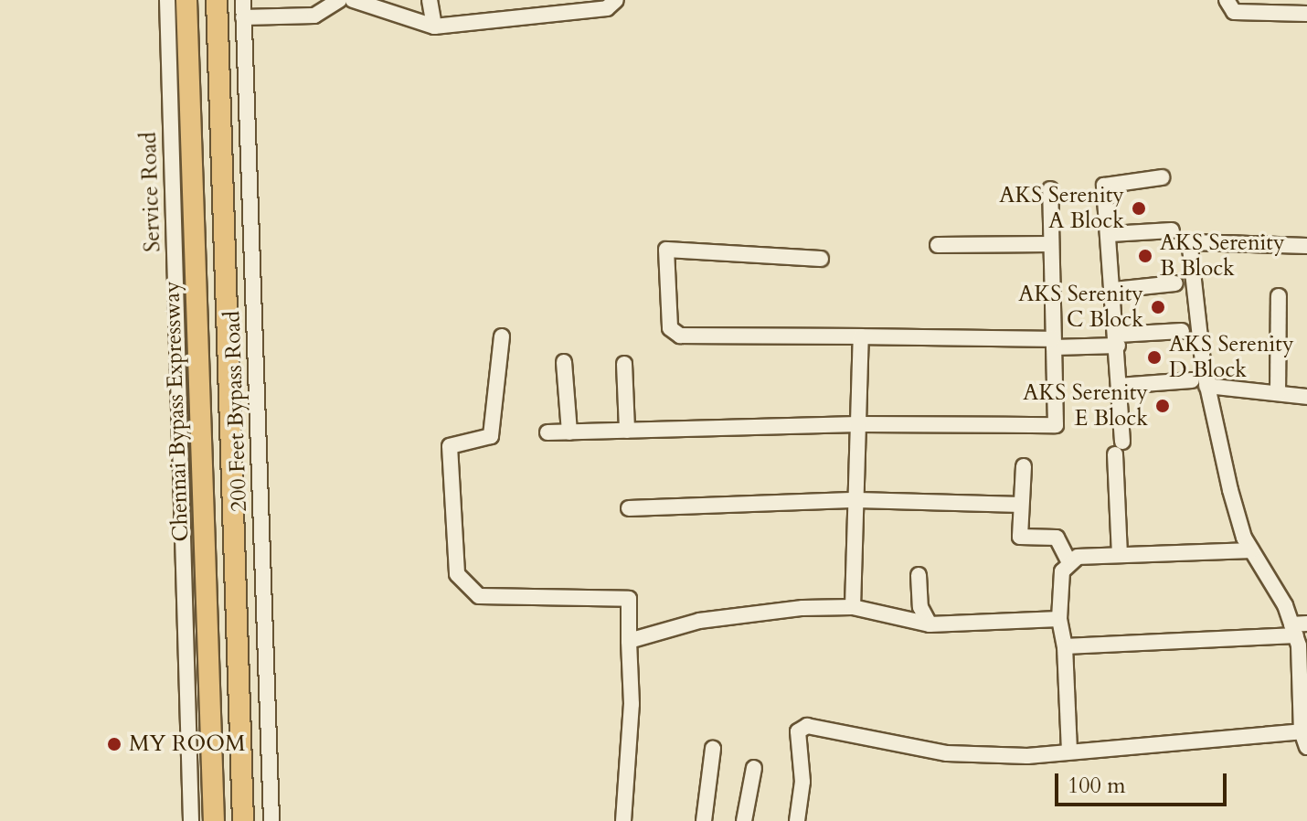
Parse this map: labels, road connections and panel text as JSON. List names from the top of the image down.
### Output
{
  "streets": {
    "highway": ["Chennai Bypass Expressway"],
    "street": ["Service Road", "200 Feet Bypass Road"]
  },
  "places": [
    "AKS Serenity A Block",
    "AKS Serenity B Block",
    "AKS Serenity C Block",
    "AKS Serenity D Block",
    "AKS Serenity E Block",
    "MY ROOM"
  ],
  "scale_bar": "100 m"
}
